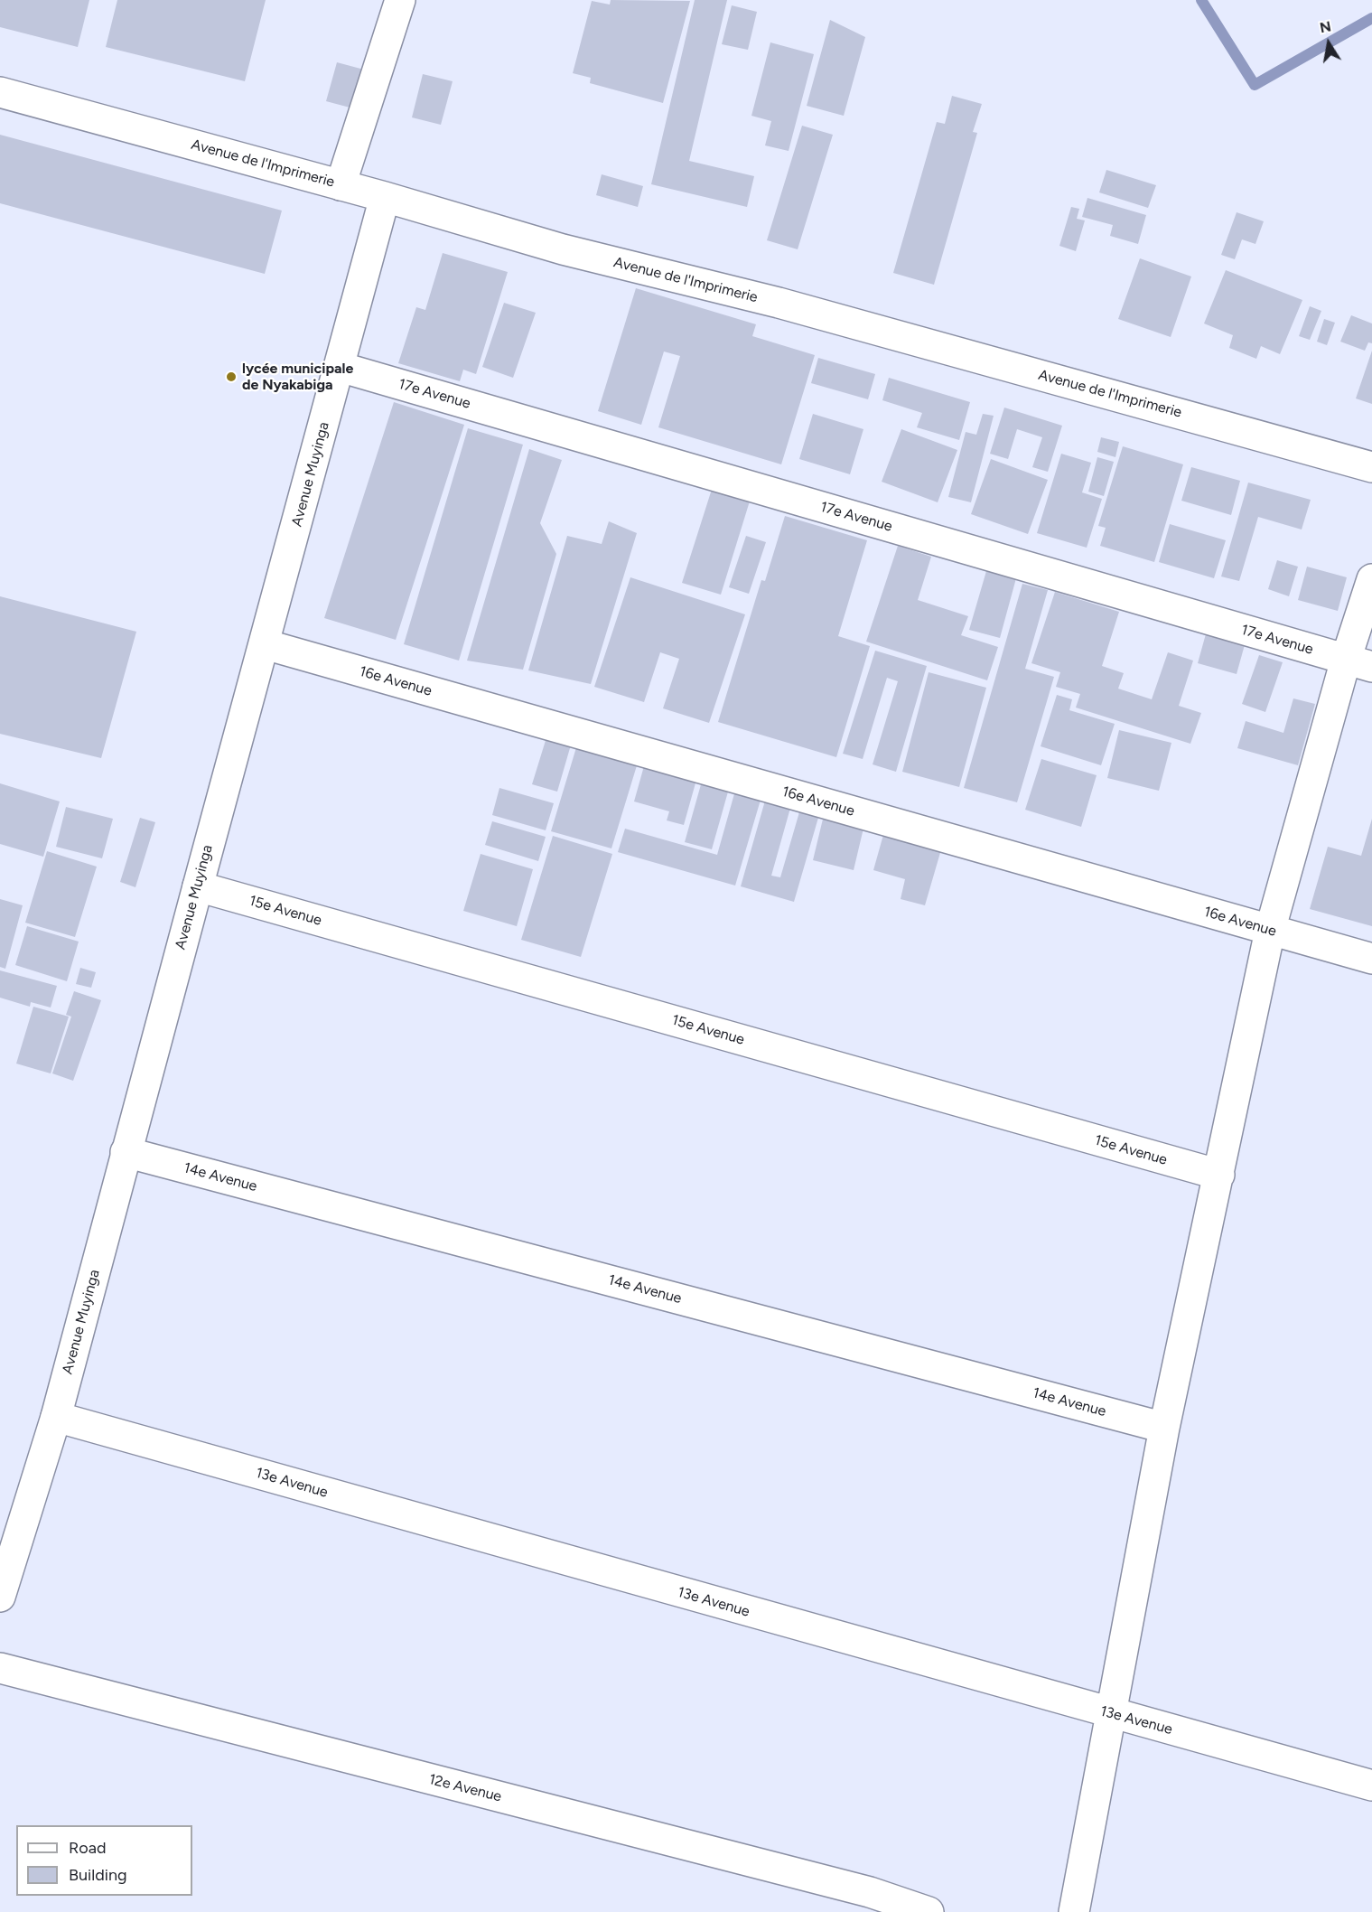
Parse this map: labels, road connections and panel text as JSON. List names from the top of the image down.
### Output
{
  "streets": {
    "street": [
      "Avenue de l'Imprimerie",
      "17e Avenue",
      "Avenue Muyinga",
      "16e Avenue",
      "15e Avenue",
      "14e Avenue",
      "13e Avenue",
      "12e Avenue"
    ]
  },
  "crossings": [
    ["Avenue de l'Imprimerie", "Avenue Muyinga"],
    ["17e Avenue", "Avenue Muyinga"],
    ["Avenue Muyinga", "16e Avenue"],
    ["Avenue Muyinga", "15e Avenue"],
    ["Avenue Muyinga", "14e Avenue"],
    ["Avenue Muyinga", "13e Avenue"]
  ],
  "places": ["lycée municipale de Nyakabiga"],
  "legend": ["Road", "Building"],
  "north": "top"
}
